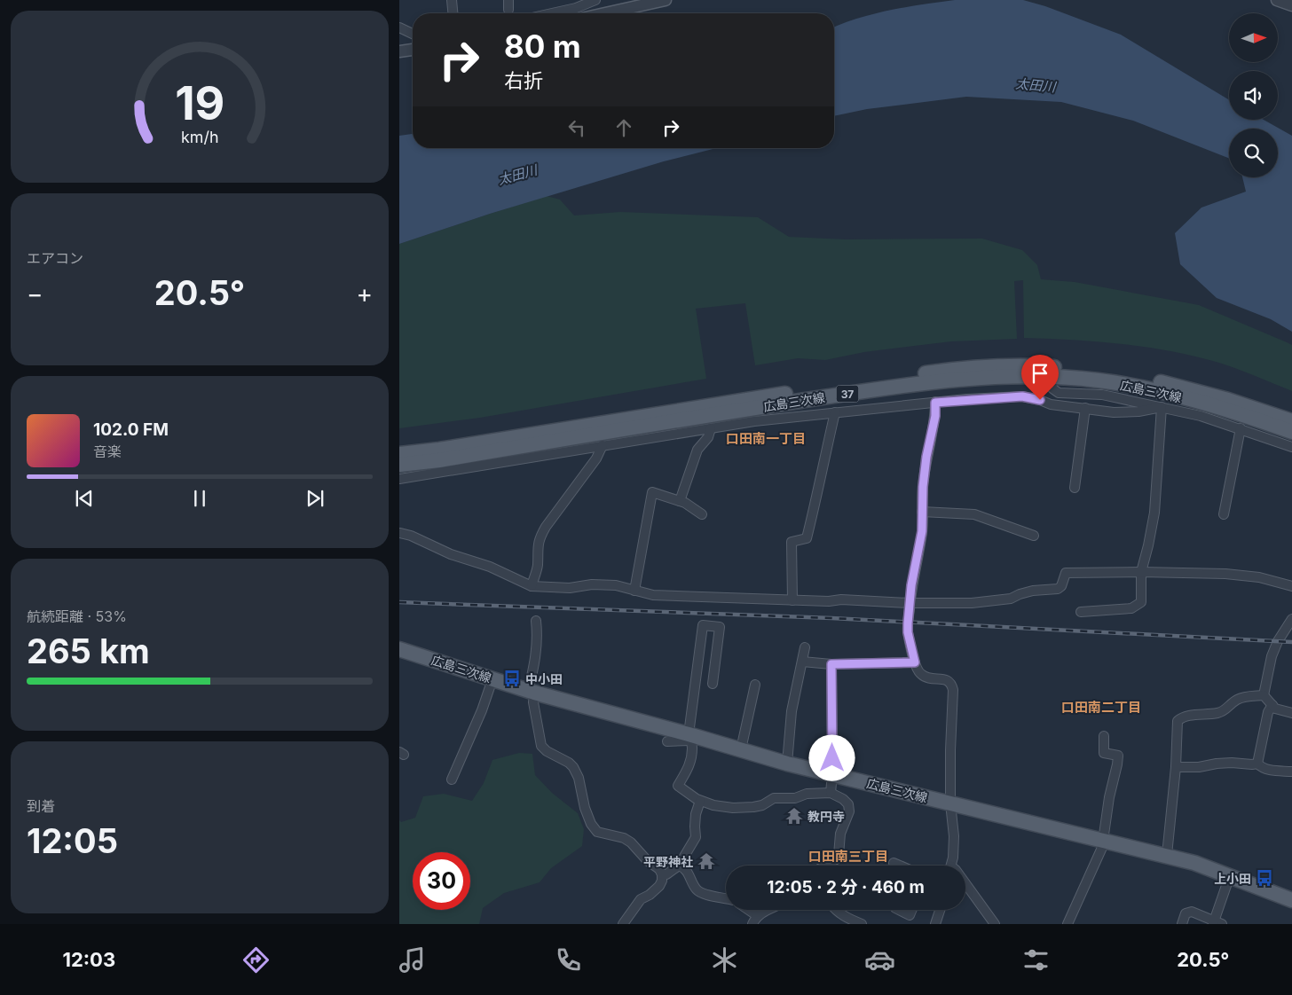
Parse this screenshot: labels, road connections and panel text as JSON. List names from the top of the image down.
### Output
{
  "streets": {
    "main road": ["広島三次線", "37"]
  },
  "districts": ["口田南一丁目", "口田南二丁目", "口田南三丁目"],
  "water": ["太田川"],
  "places": {
    "bus stop": ["中小田", "上小田"],
    "temple": ["教円寺", "平野神社"]
  },
  "north": "right",
  "page": {
    "turn": ["80 m", "右折"],
    "tile": [
      "エアコン",
      ["航続距離 · 53%", "265 km"],
      ["到着", "12:05"]
    ],
    "heat": ["−", "20.5°", "+"],
    "song": ["102.0 FM", "音楽"],
    "limit": "30",
    "trip": "12:05 · 2 分 · 460 m",
    "tabs": ["12:03", "20.5°"],
    "gauge": ["19", "km/h"]
  }
}
